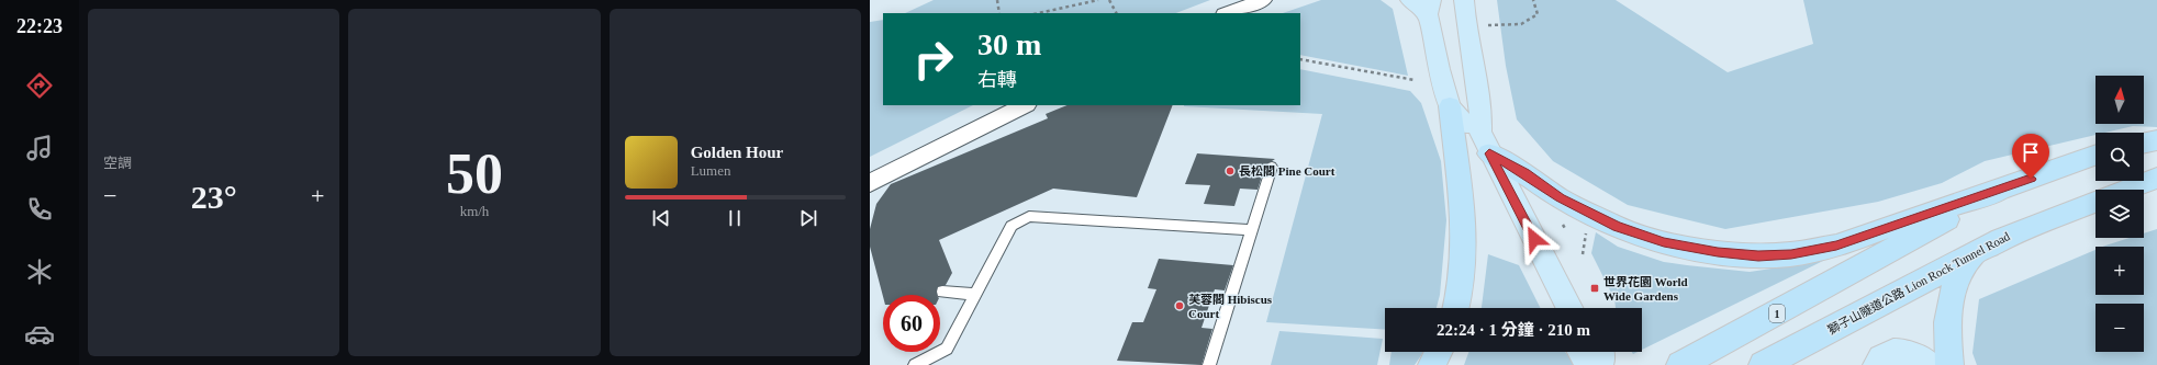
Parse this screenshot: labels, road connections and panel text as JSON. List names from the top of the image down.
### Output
{
  "streets": {
    "highway": ["獅子山隧道公路 Lion Rock Tunnel Road", "1"]
  },
  "places": {
    "other": ["長松閣 Pine Court", "芙蓉閣 Hibiscus Court"],
    "transit": ["世界花園 World Wide Gardens"]
  },
  "north": "top",
  "page": {
    "tabs": "22:23",
    "tile": [
      "空調",
      ["50", "km/h"]
    ],
    "turn": ["30 m", "右轉"],
    "map_buttons": ["+", "−"],
    "song": ["Golden Hour", "Lumen"],
    "heat": ["−", "23°", "+"],
    "limit": "60",
    "trip": "22:24 · 1 分鐘 · 210 m"
  }
}
